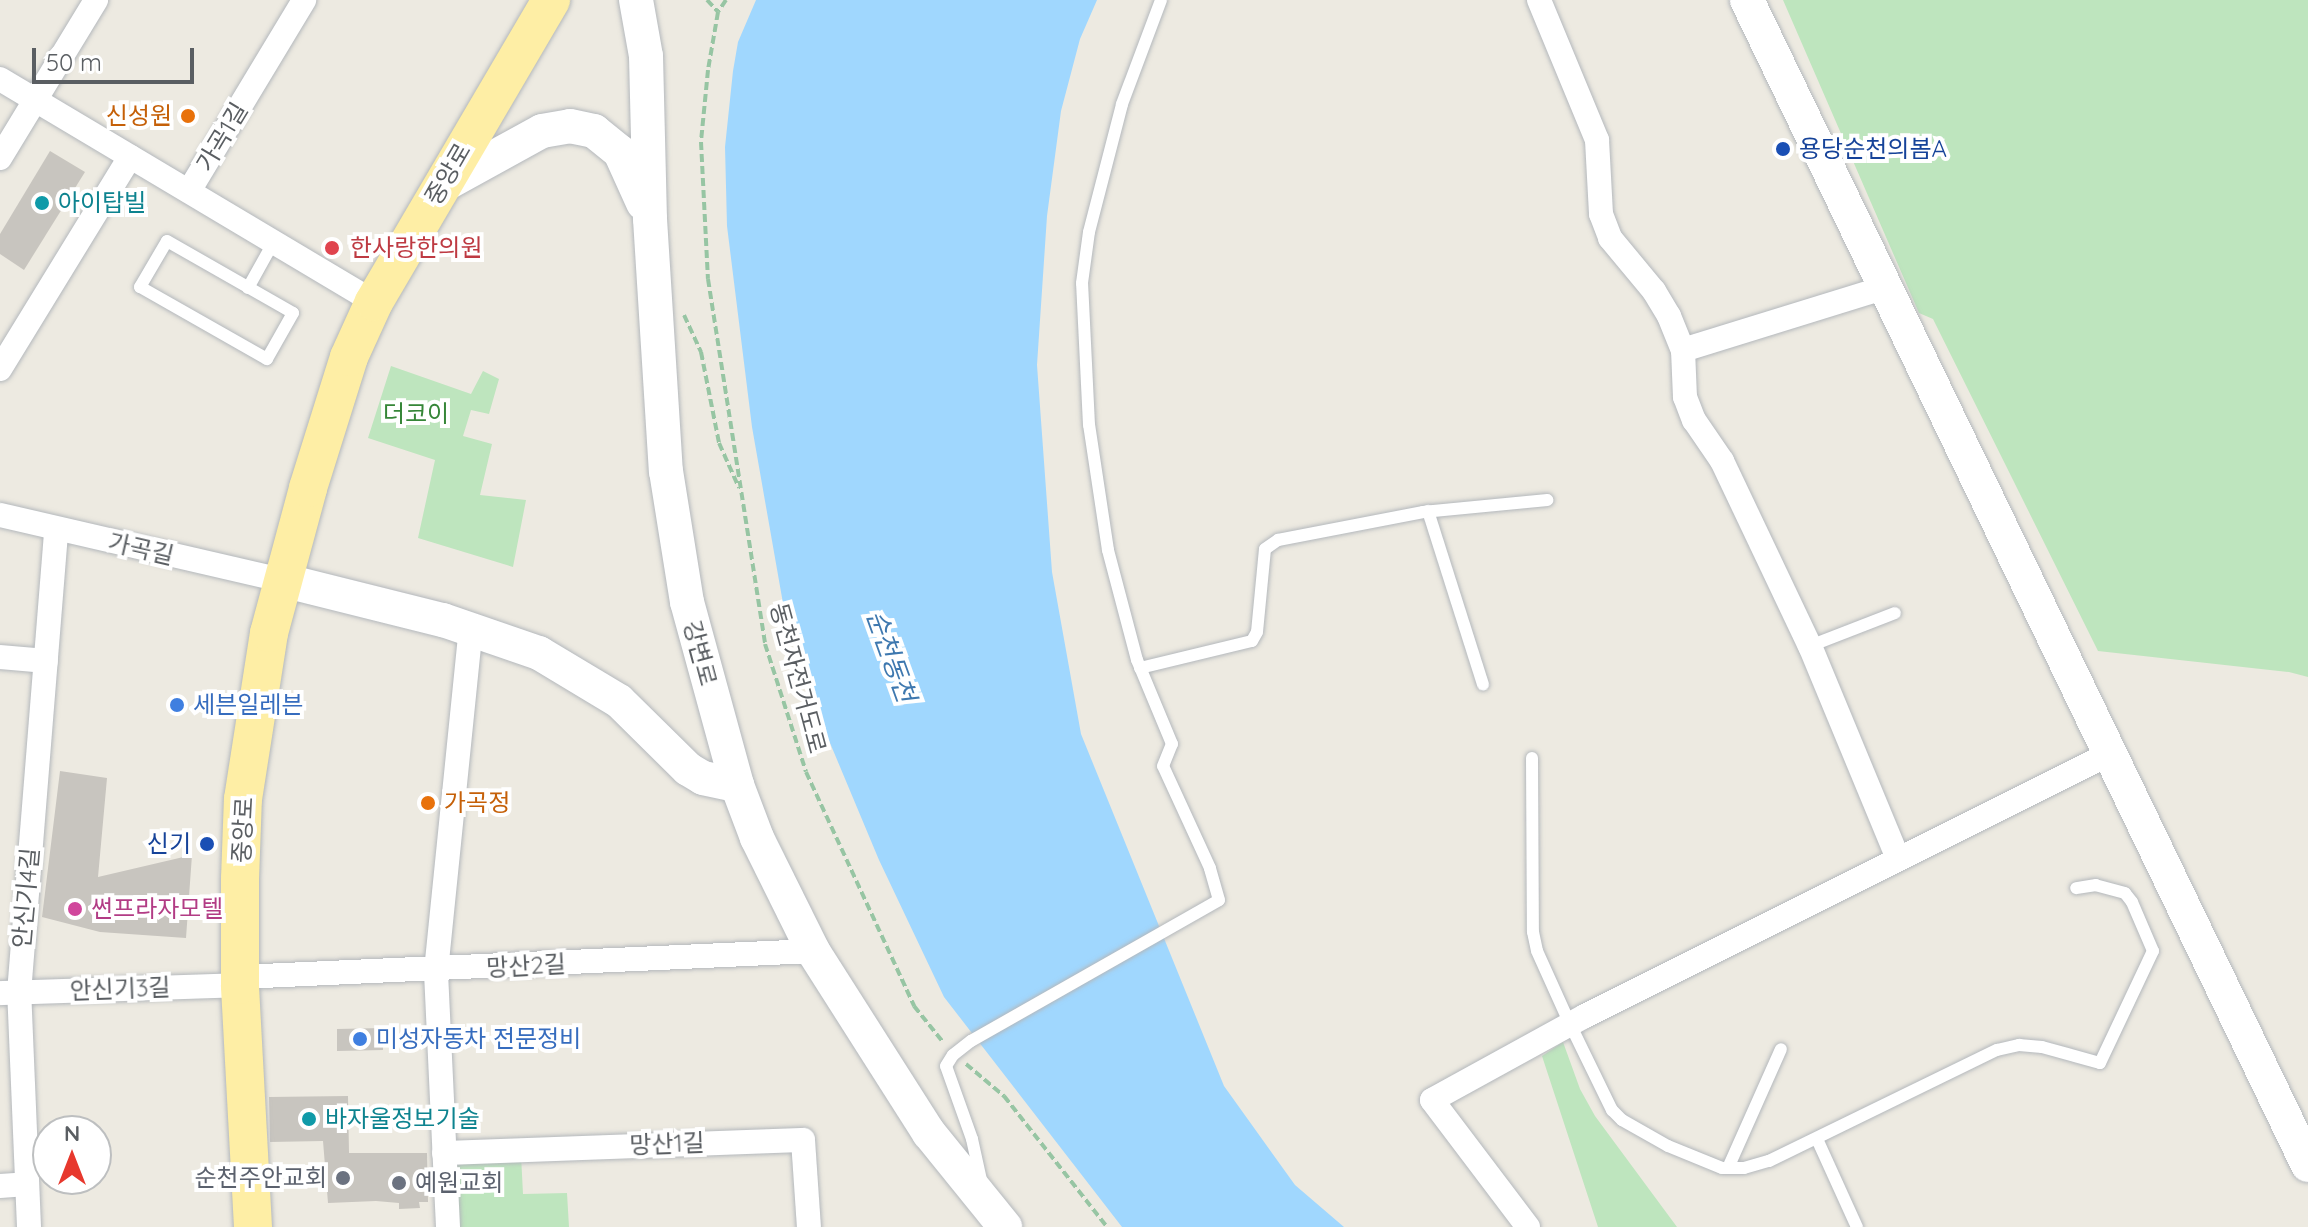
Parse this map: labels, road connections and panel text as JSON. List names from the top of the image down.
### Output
{
  "streets": {
    "main road": ["중앙로", "강변로"],
    "street": [
      "가곡1길",
      "가곡길",
      "안신기4길",
      "망산2길",
      "안신기3길",
      "망산1길"
    ],
    "path": ["동천자전거도로"]
  },
  "crossings": [
    ["중앙로", "가곡길"],
    ["중앙로", "망산2길"],
    ["중앙로", "안신기3길"],
    ["가곡길", "안신기4길"],
    ["강변로", "망산2길"],
    ["안신기4길", "안신기3길"],
    ["망산2길", "안신기3길"]
  ],
  "water": ["순천동천"],
  "parks": ["더코이"],
  "places": [
    "신성원",
    "용당순천의봄A",
    "아이탑빌",
    "한사랑한의원",
    "세븐일레븐",
    "가곡정",
    "신기",
    "썬프라자모텔",
    "미성자동차 전문정비",
    "바자울정보기술",
    "순천주안교회",
    "예원교회"
  ],
  "scale_bar": "50 m",
  "north": "top"
}
